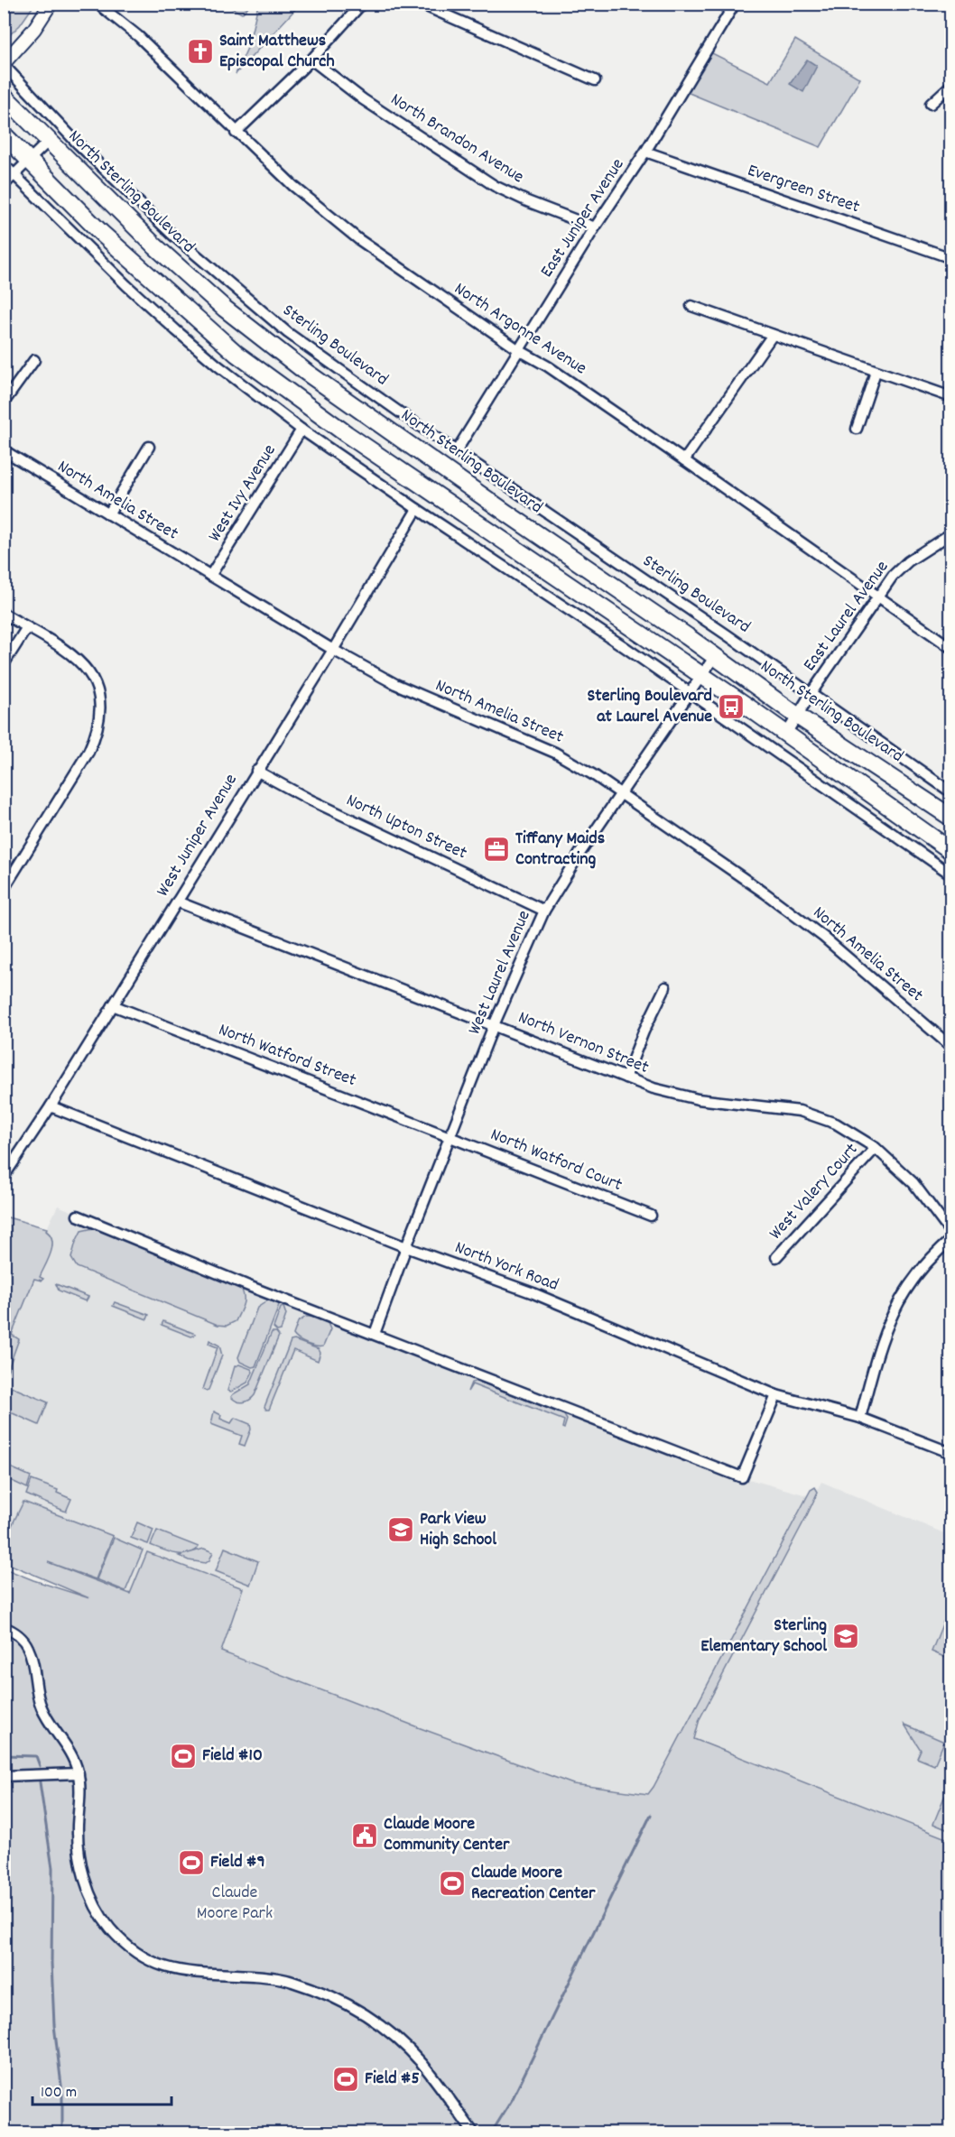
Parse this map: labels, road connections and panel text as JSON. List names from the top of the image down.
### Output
{
  "streets": {
    "main road": ["North Sterling Boulevard"],
    "street": [
      "North Brandon Avenue",
      "Evergreen Street",
      "East Juniper Avenue",
      "North Argonne Avenue",
      "Sterling Boulevard",
      "West Ivy Avenue",
      "North Amelia Street",
      "East Laurel Avenue",
      "North Upton Street",
      "West Juniper Avenue",
      "West Laurel Avenue",
      "North Vernon Street",
      "North Watford Street",
      "North Watford Court",
      "West Valery Court",
      "North York Road"
    ]
  },
  "crossings": [
    ["North Brandon Avenue", "East Juniper Avenue"],
    ["Evergreen Street", "East Juniper Avenue"],
    ["North Sterling Boulevard", "East Laurel Avenue"],
    ["North Sterling Boulevard", "West Laurel Avenue"],
    ["East Juniper Avenue", "North Argonne Avenue"],
    ["East Juniper Avenue", "Sterling Boulevard"],
    ["North Argonne Avenue", "East Laurel Avenue"],
    ["Sterling Boulevard", "East Laurel Avenue"],
    ["West Ivy Avenue", "North Amelia Street"],
    ["North Amelia Street", "West Juniper Avenue"],
    ["North Amelia Street", "West Laurel Avenue"],
    ["North Upton Street", "West Juniper Avenue"],
    ["North Upton Street", "West Laurel Avenue"],
    ["West Juniper Avenue", "North Vernon Street"],
    ["West Juniper Avenue", "North Watford Street"],
    ["West Juniper Avenue", "North York Road"],
    ["West Laurel Avenue", "North Vernon Street"],
    ["West Laurel Avenue", "North Watford Street"],
    ["West Laurel Avenue", "North Watford Court"],
    ["West Laurel Avenue", "North York Road"],
    ["North Vernon Street", "West Valery Court"],
    ["North Watford Street", "North Watford Court"]
  ],
  "parks": ["Claude Moore Park"],
  "places": {
    "church": ["Saint Matthews Episcopal Church"],
    "bus stop": ["Sterling Boulevard at Laurel Avenue"],
    "office": ["Tiffany Maids Contracting"],
    "school or university": ["Park View High School", "Sterling Elementary School"],
    "sports": [
      "Field #10",
      "Field #9",
      "Claude Moore Recreation Center",
      "Field #5"
    ],
    "public building": ["Claude Moore Community Center"]
  },
  "scale_bar": "100 m"
}
